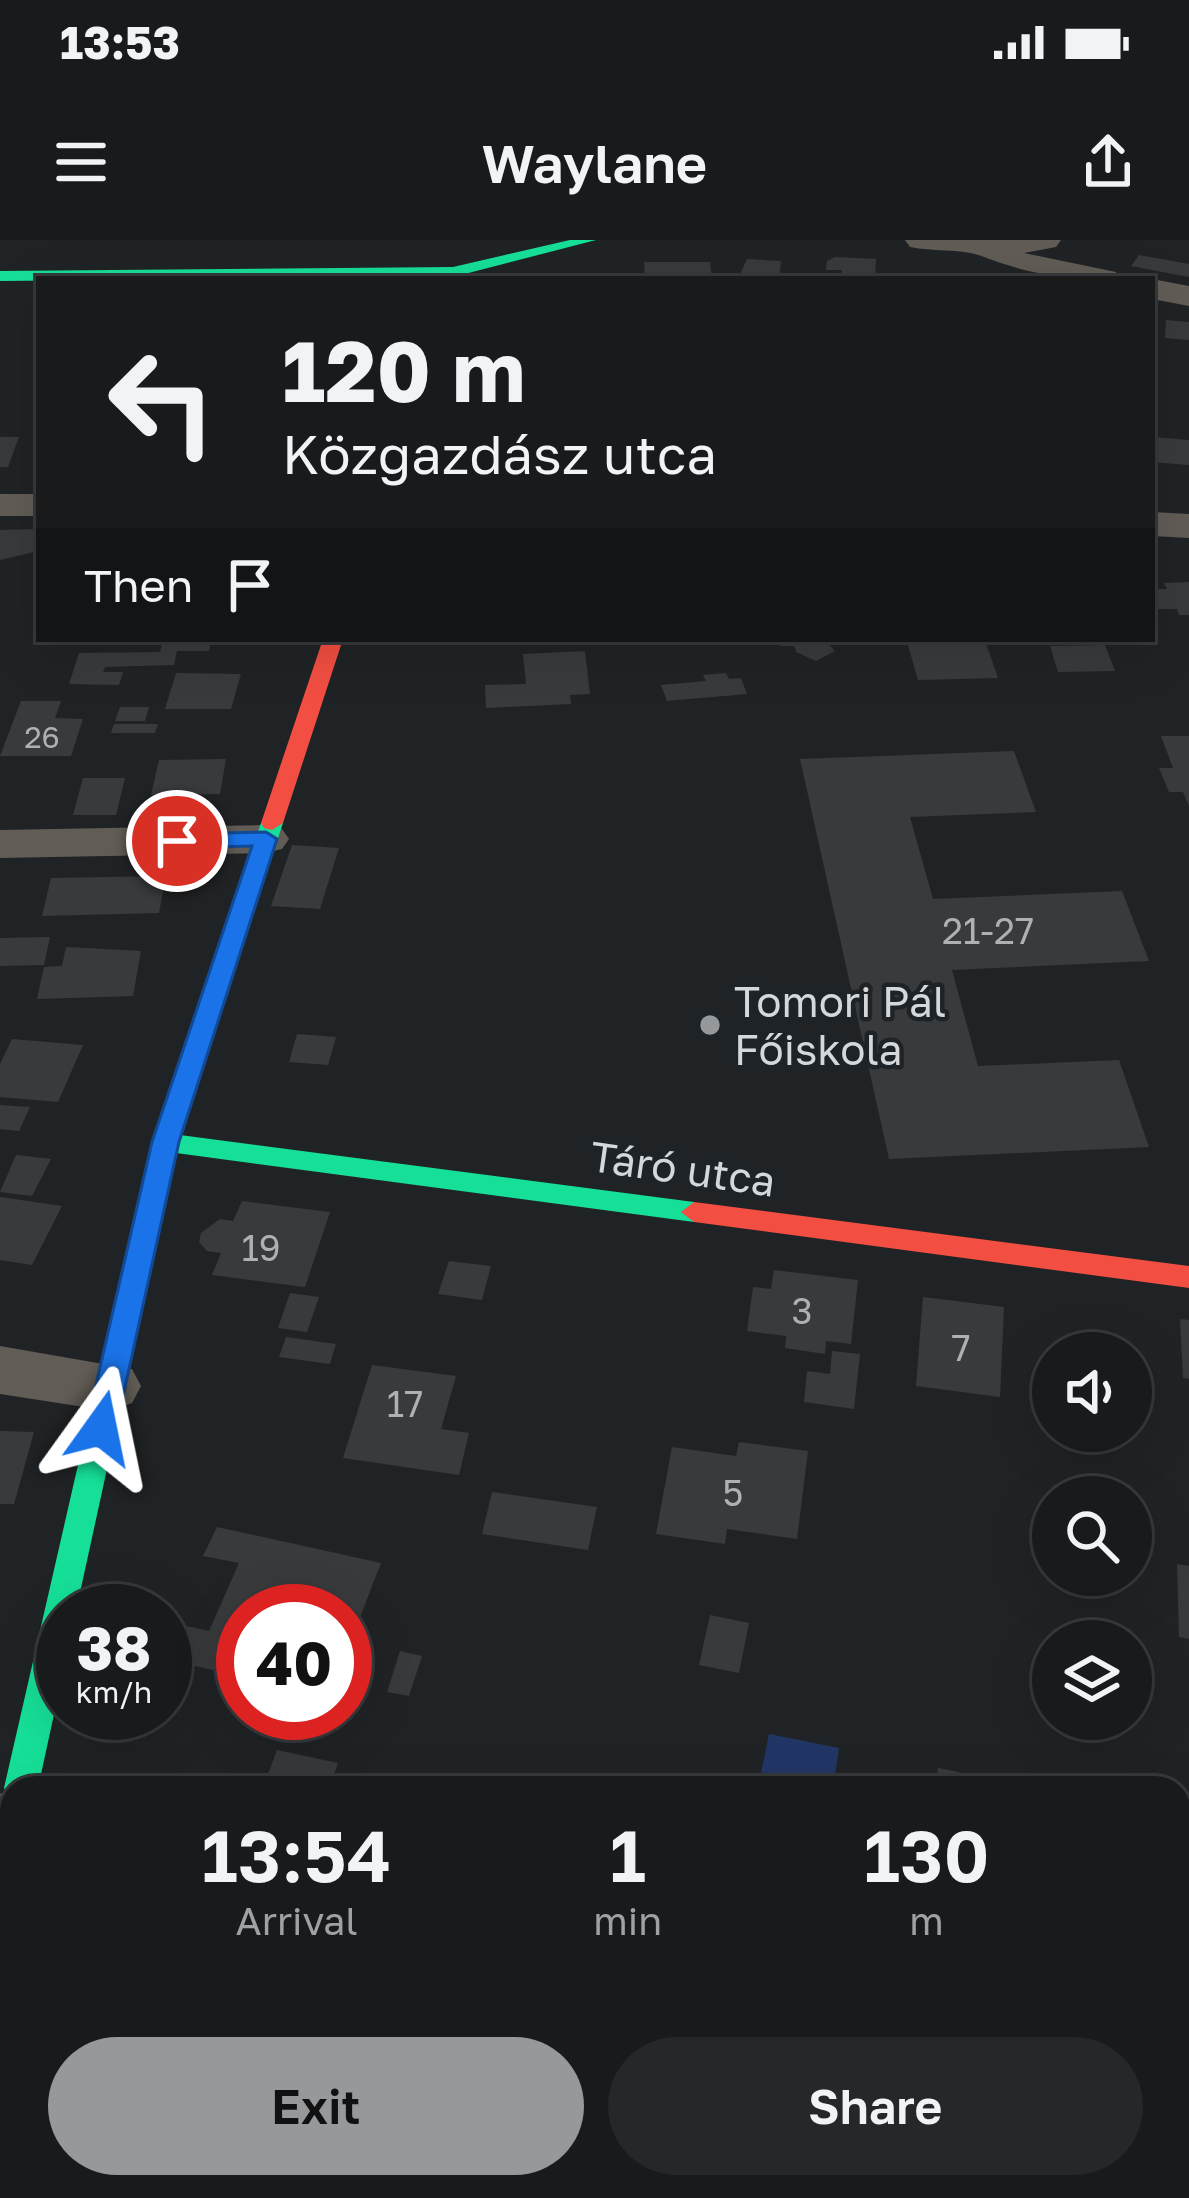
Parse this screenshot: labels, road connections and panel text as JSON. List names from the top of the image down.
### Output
{
  "streets": {
    "street": ["Táró utca"]
  },
  "places": ["Tomori Pál Főiskola"],
  "house_numbers": [
    "26",
    "21-27",
    "19",
    "3",
    "7",
    "17",
    "5"
  ],
  "page": {
    "status": "13:53",
    "header": "Waylane",
    "turn": ["120 m", "Közgazdász utca"],
    "then": "Then",
    "speed": "38 km/h",
    "limit": "40",
    "eta": [
      "13:54",
      "Arrival",
      "1",
      "min",
      "130",
      "m"
    ],
    "buttons": ["Exit", "Share"]
  }
}
